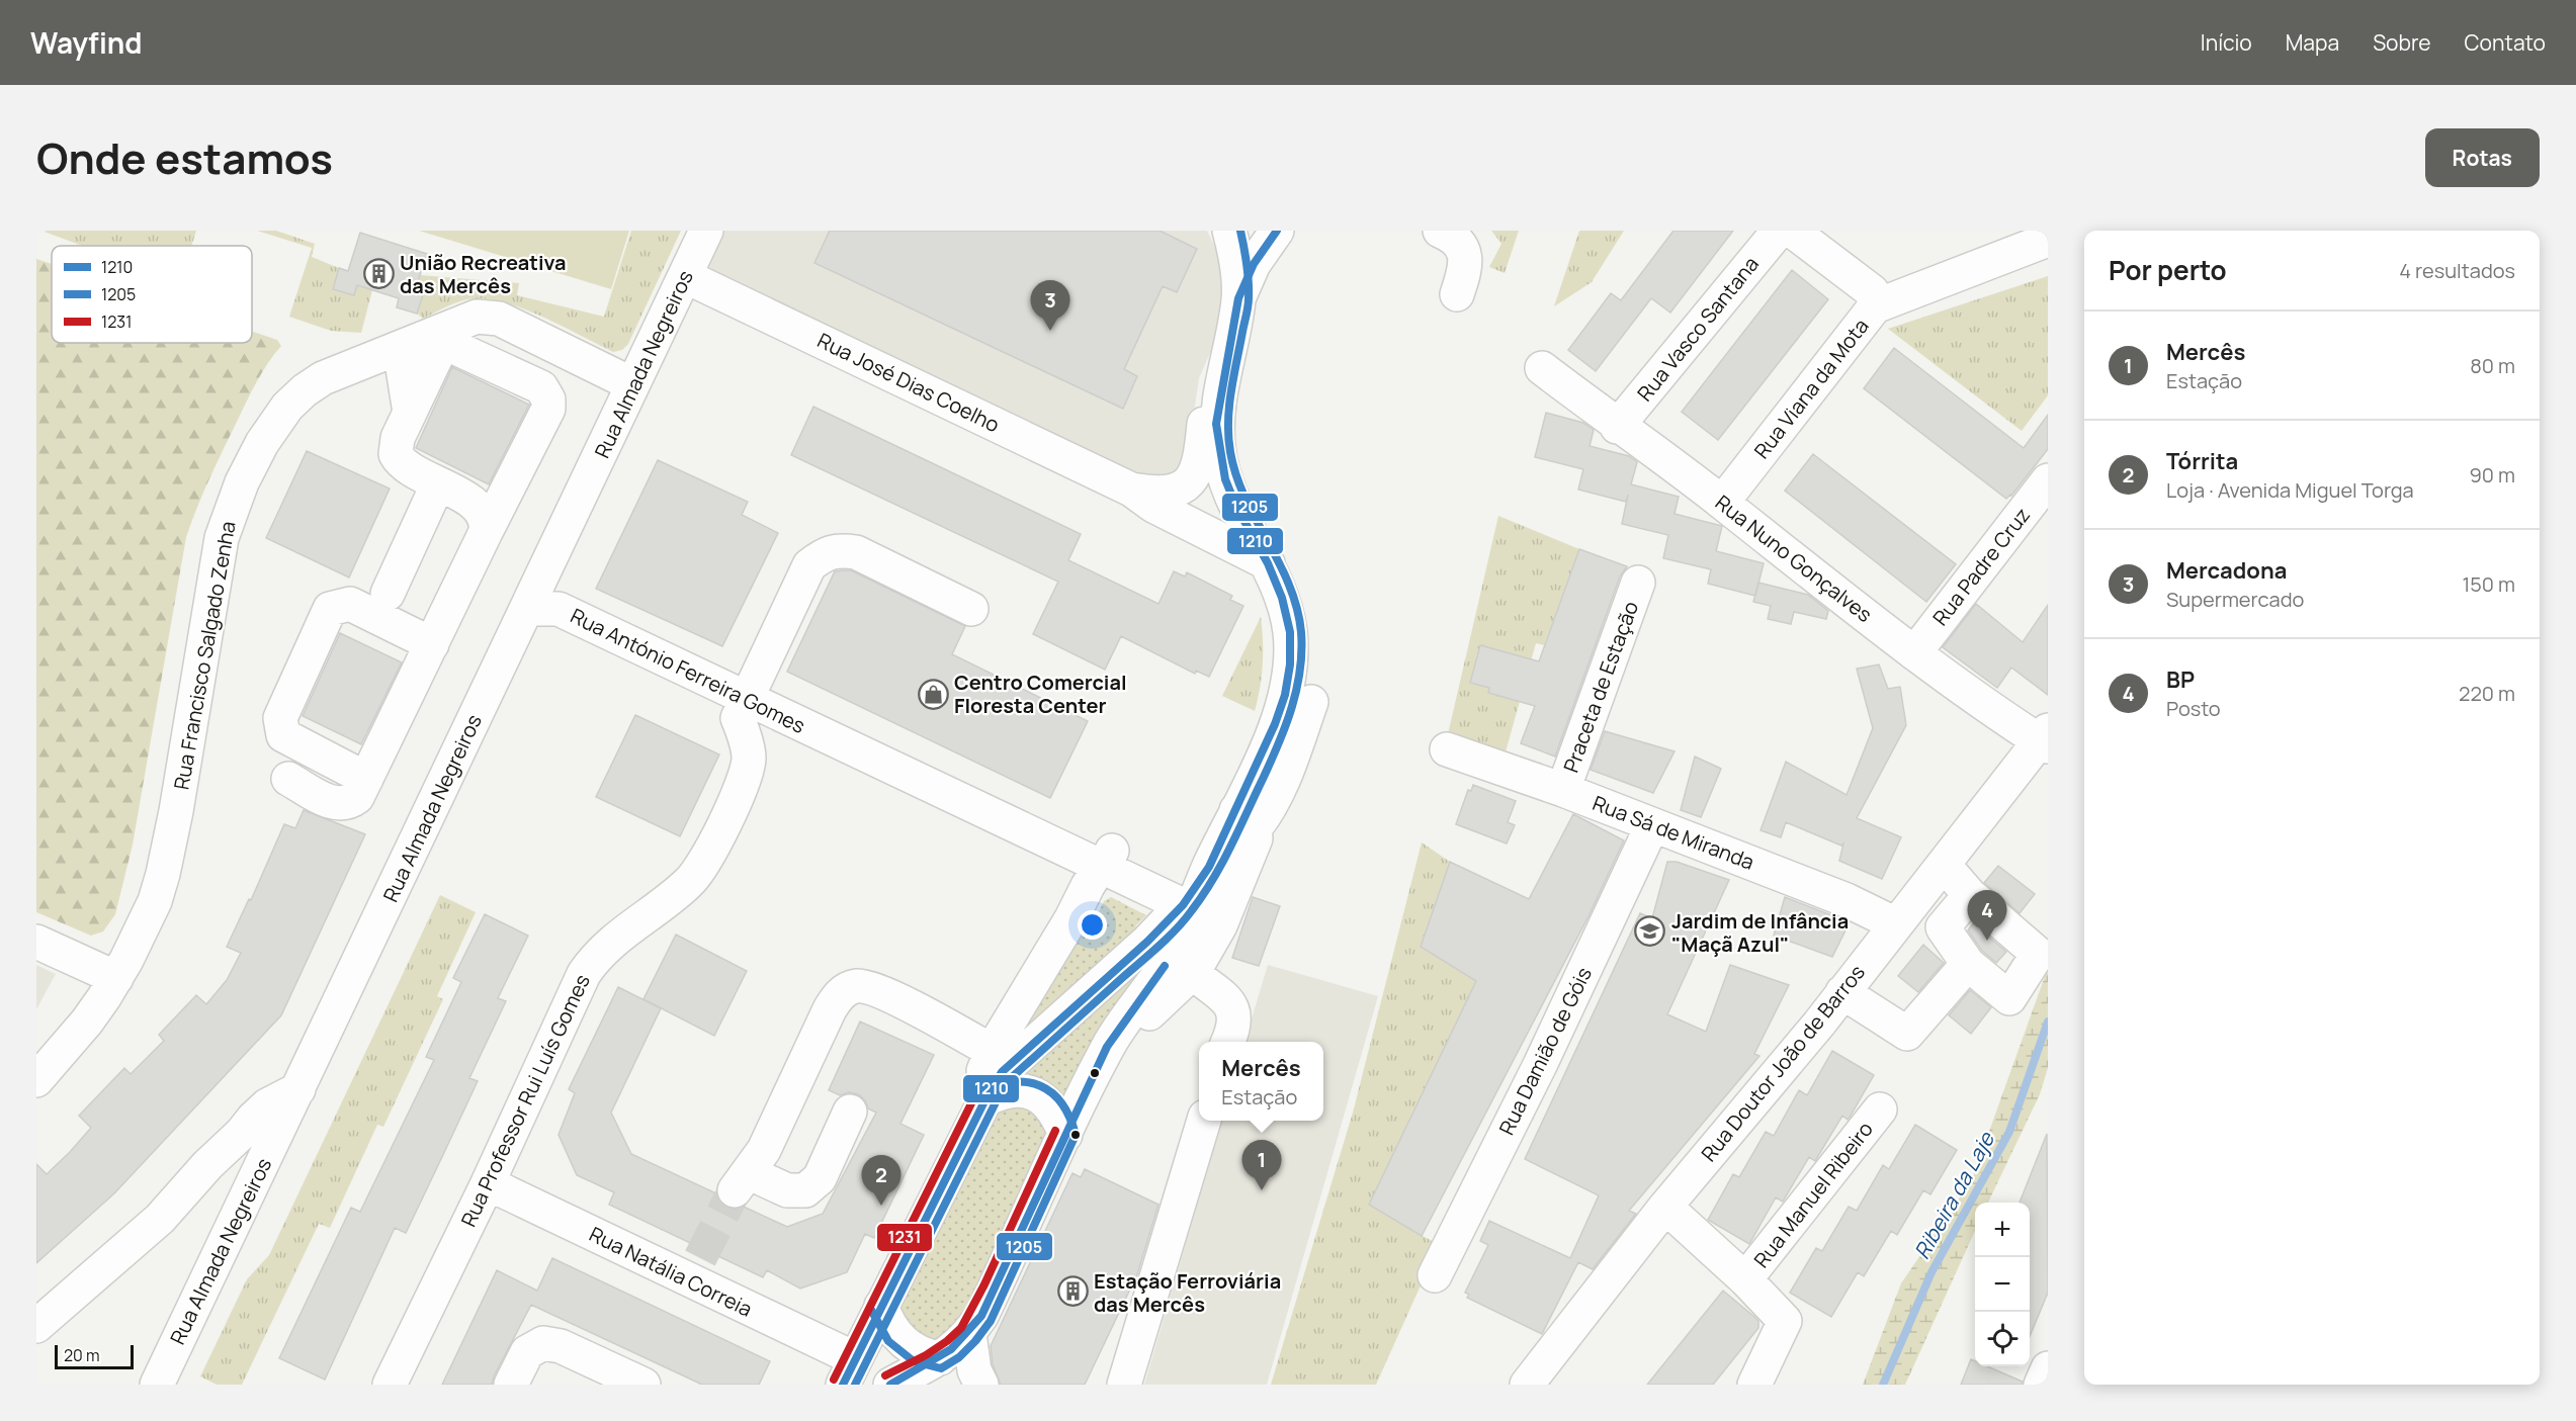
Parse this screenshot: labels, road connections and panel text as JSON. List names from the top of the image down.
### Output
{
  "streets": {
    "street": [
      "Rua Vasco Santana",
      "Rua Almada Negreiros",
      "Rua José Dias Coelho",
      "Rua Viana da Mota",
      "Rua Nuno Gonçalves",
      "Rua Padre Cruz",
      "Rua Francisco Salgado Zenha",
      "Rua António Ferreira Gomes",
      "Praceta de Estação",
      "Rua Sá de Miranda",
      "Rua Damião de Góis",
      "Rua Doutor João de Barros",
      "Rua Professor Rui Luís Gomes",
      "Rua Manuel Ribeiro",
      "Rua Natália Correia"
    ]
  },
  "crossings": [
    ["Rua Vasco Santana", "Rua Nuno Gonçalves"],
    ["Rua Almada Negreiros", "Rua José Dias Coelho"],
    ["Rua Almada Negreiros", "Rua Francisco Salgado Zenha"],
    ["Rua Almada Negreiros", "Rua António Ferreira Gomes"],
    ["Rua Viana da Mota", "Rua Nuno Gonçalves"],
    ["Rua Nuno Gonçalves", "Rua Padre Cruz"],
    ["Rua Nuno Gonçalves", "Rua Doutor João de Barros"],
    ["Rua António Ferreira Gomes", "Rua Professor Rui Luís Gomes"],
    ["Praceta de Estação", "Rua Sá de Miranda"],
    ["Rua Sá de Miranda", "Rua Damião de Góis"],
    ["Rua Sá de Miranda", "Rua Doutor João de Barros"],
    ["Rua Professor Rui Luís Gomes", "Rua Natália Correia"]
  ],
  "water": ["Ribeira da Laje"],
  "places": {
    "building": ["União Recreativa das Mercês", "Estação Ferroviária das Mercês"],
    "shop": ["Centro Comercial Floresta Center"],
    "school or university": ["Jardim de Infância \"Maçã Azul\""]
  },
  "lines": ["transit line 1210", "transit line 1205", "transit line 1231"],
  "legend": ["1210", "1205", "1231"],
  "scale_bar": "20 m",
  "page": {
    "header": "Wayfind",
    "nav": [
      "Início",
      "Mapa",
      "Sobre",
      "Contato"
    ],
    "title": "Onde estamos",
    "buttons": "Rotas",
    "heading": ["Por perto", "4 resultados"],
    "pins": [
      "3",
      "4",
      "1",
      "2"
    ],
    "list": [
      {
        "mark": "1",
        "name": "Mercês",
        "note": "Estação",
        "value": "80 m"
      },
      {
        "mark": "2",
        "name": "Tórrita",
        "note": "Loja · Avenida Miguel Torga",
        "value": "90 m"
      },
      {
        "mark": "3",
        "name": "Mercadona",
        "note": "Supermercado",
        "value": "150 m"
      },
      {
        "mark": "4",
        "name": "BP",
        "note": "Posto",
        "value": "220 m"
      }
    ],
    "popup": ["Mercês", "Estação"],
    "map_buttons": ["+", "−"],
    "scale": "20 m"
  }
}
